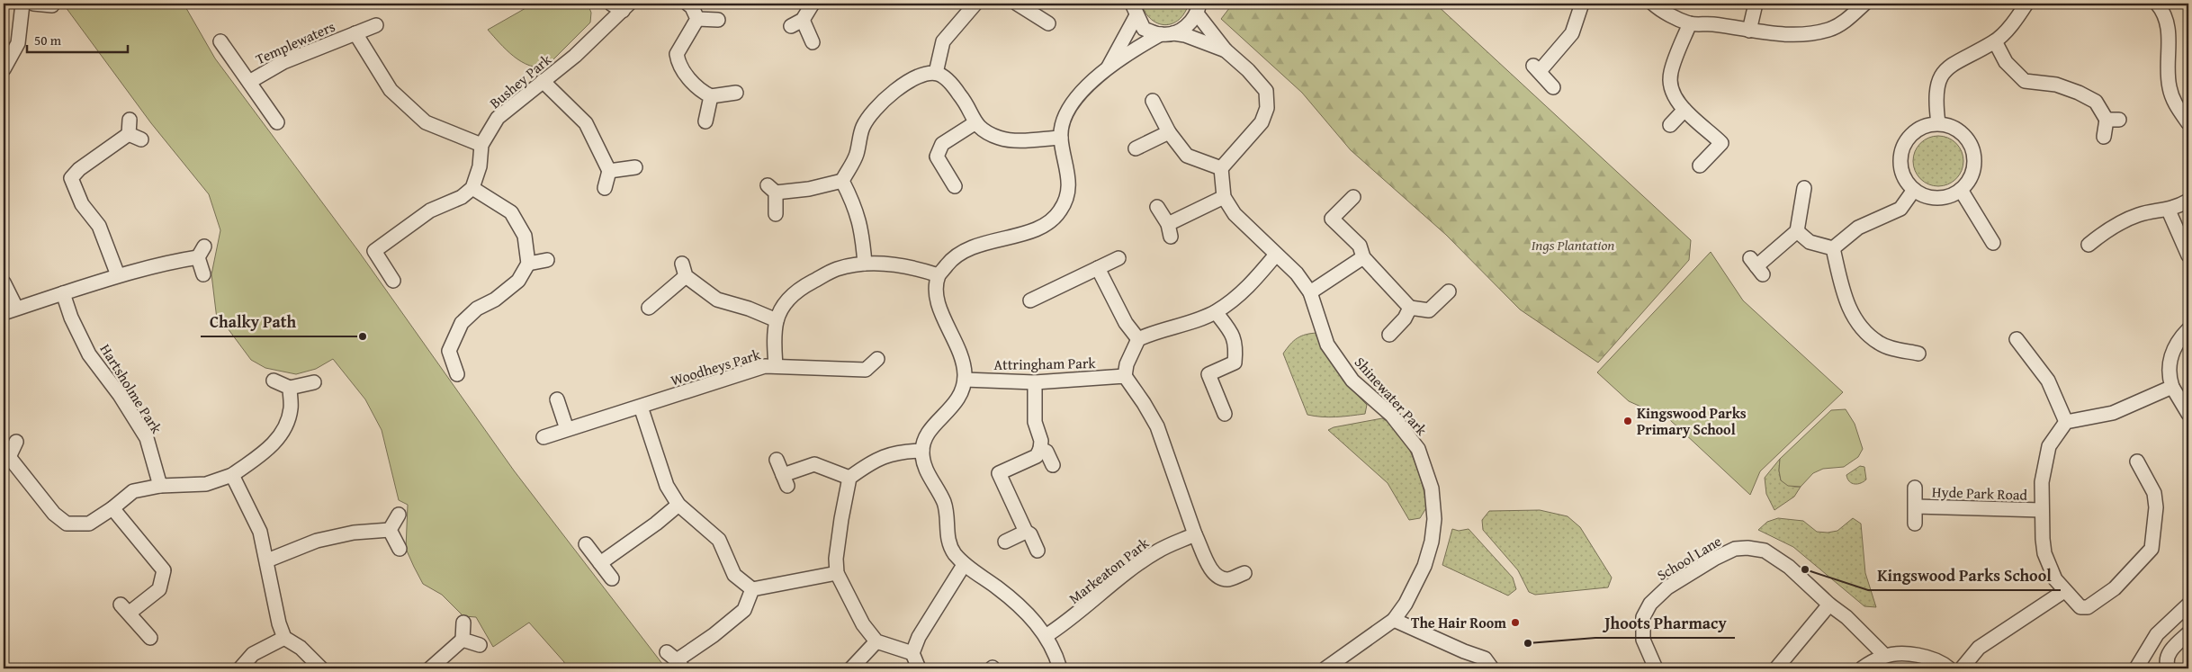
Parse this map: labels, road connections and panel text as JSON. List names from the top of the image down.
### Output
{
  "streets": {
    "street": [
      "Templewaters",
      "Bushey Park",
      "Attringham Park",
      "Woodheys Park",
      "Hartsholme Park",
      "Shinewater Park",
      "Hyde Park Road",
      "School Lane",
      "Markeaton Park"
    ]
  },
  "crossings": [
    ["Templewaters", "Bushey Park"]
  ],
  "parks": ["Ings Plantation"],
  "places": [
    "Chalky Path",
    "Kingswood Parks Primary School",
    "Kingswood Parks School",
    "The Hair Room",
    "Jhoots Pharmacy"
  ],
  "scale_bar": "50 m"
}
